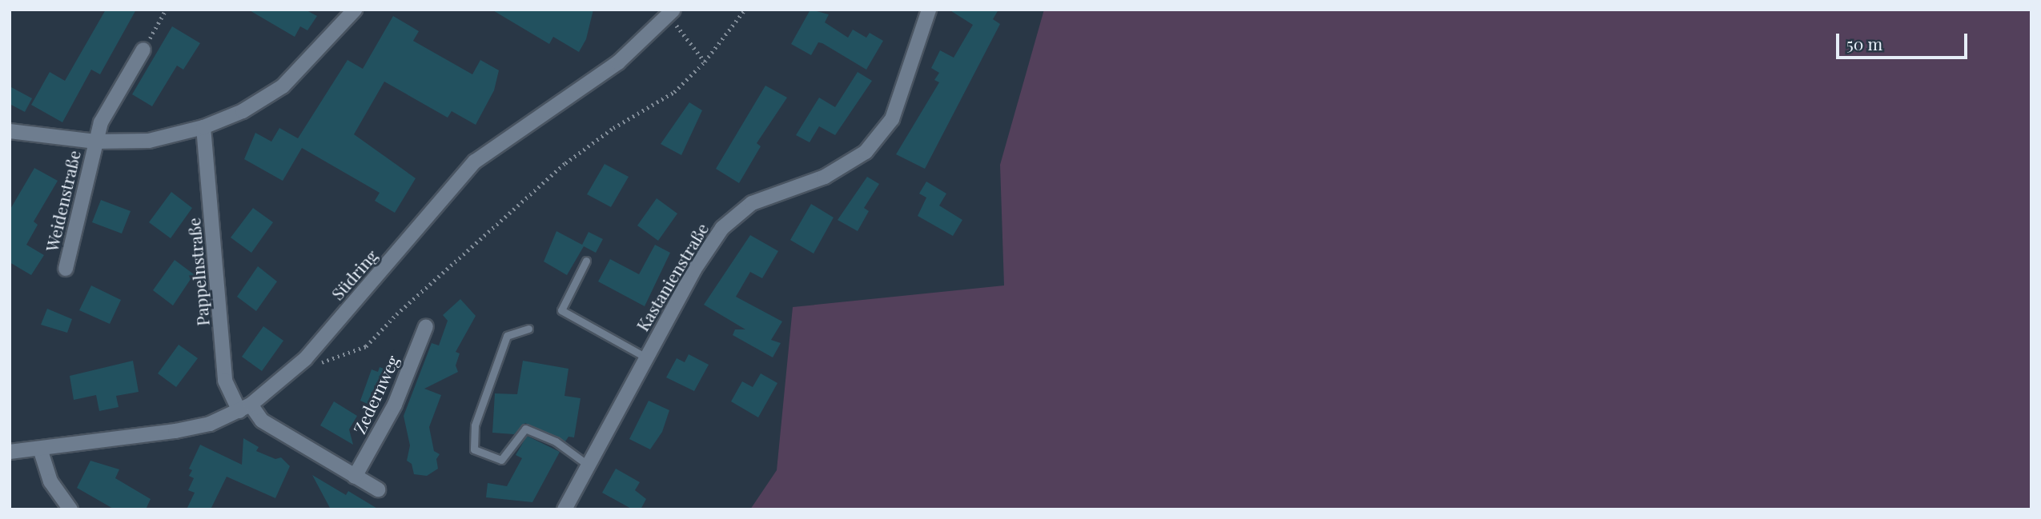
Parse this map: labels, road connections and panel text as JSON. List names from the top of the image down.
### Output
{
  "streets": {
    "street": [
      "Weidenstraße",
      "Pappelnstraße",
      "Südring",
      "Kastanienstraße",
      "Zedernweg"
    ]
  },
  "crossings": [
    ["Weidenstraße", "Pappelnstraße"],
    ["Pappelnstraße", "Südring"]
  ],
  "scale_bar": "50 m"
}
